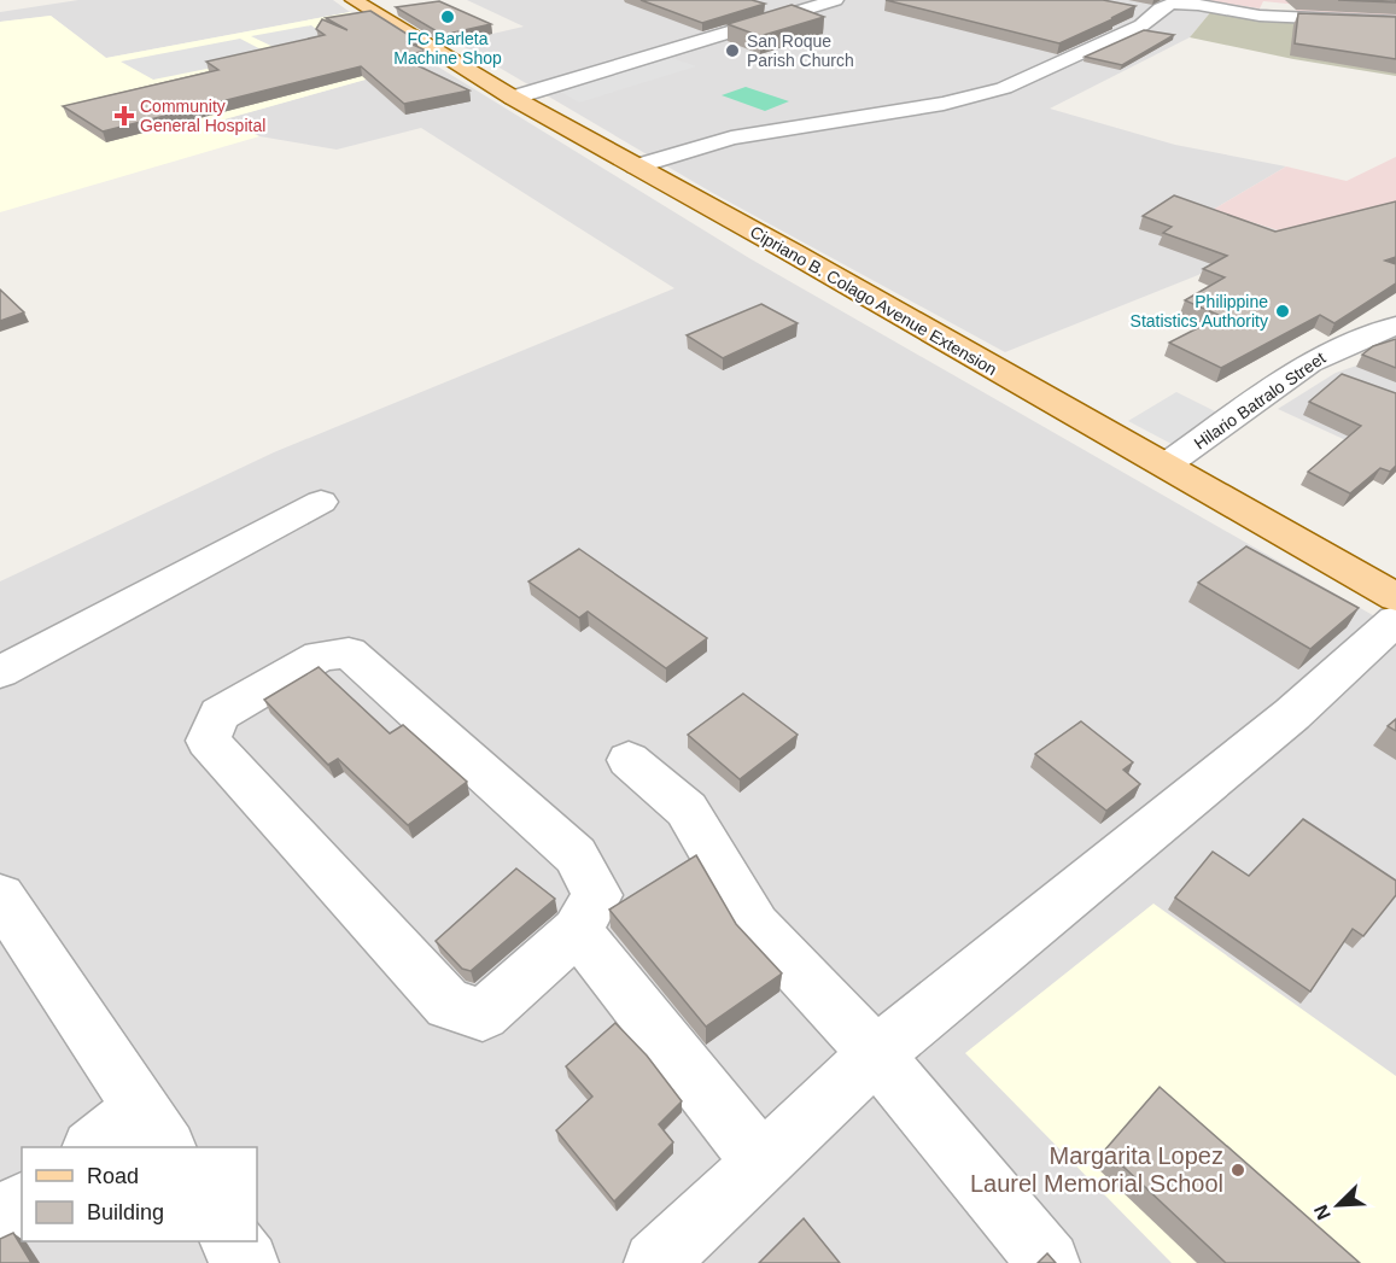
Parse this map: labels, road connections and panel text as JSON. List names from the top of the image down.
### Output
{
  "streets": {
    "main road": ["Cipriano B. Colago Avenue Extension"],
    "street": ["Hilario Batralo Street"]
  },
  "crossings": [
    ["Cipriano B. Colago Avenue Extension", "Hilario Batralo Street"]
  ],
  "places": {
    "other": [
      "FC Barleta Machine Shop",
      "San Roque Parish Church",
      "Philippine Statistics Authority",
      "Margarita Lopez Laurel Memorial School"
    ],
    "health": ["Community General Hospital"]
  },
  "legend": ["Road", "Building"],
  "north": "bottom left"
}
